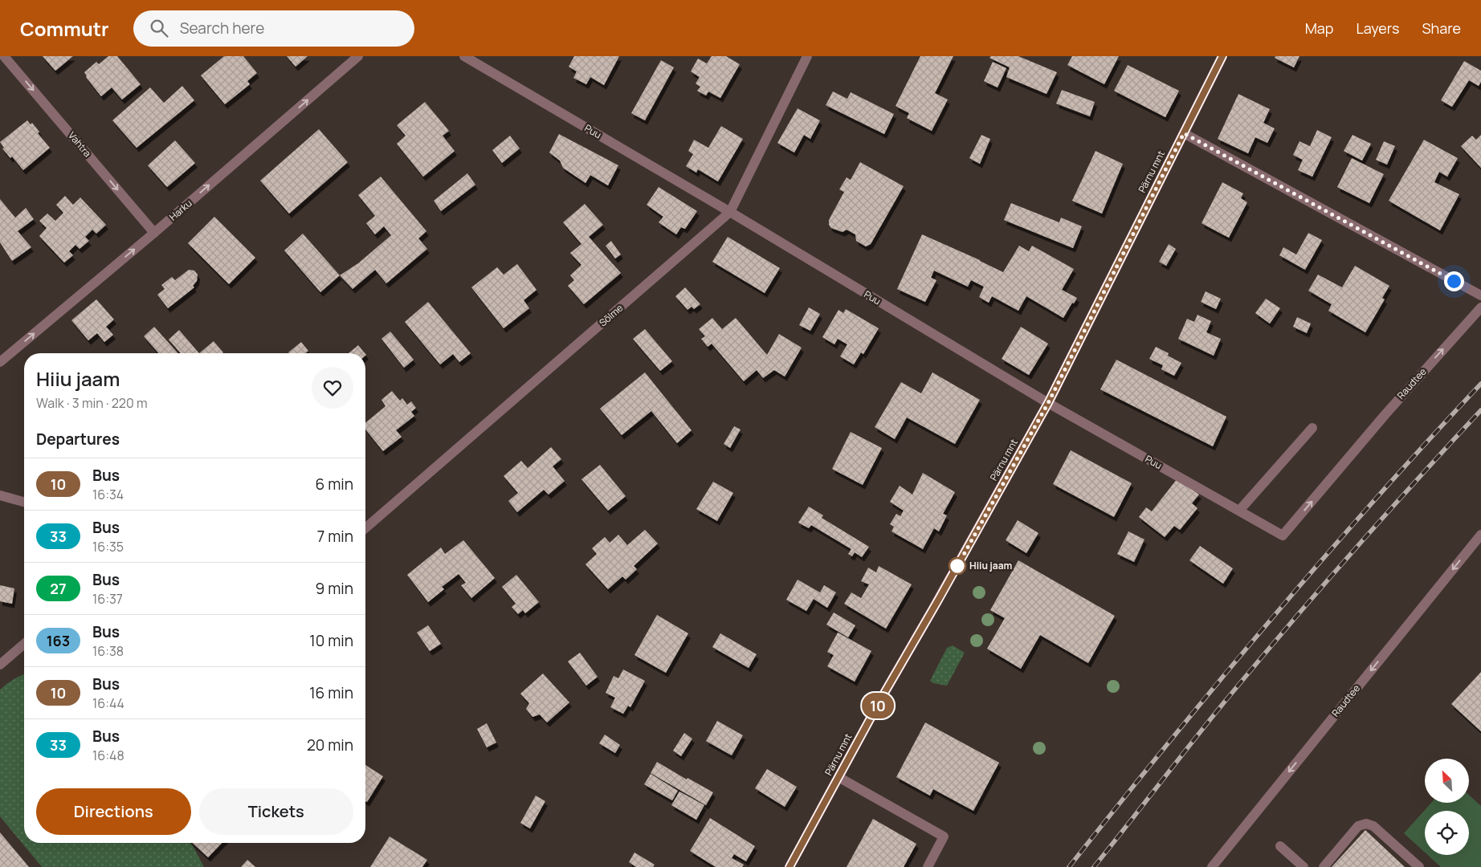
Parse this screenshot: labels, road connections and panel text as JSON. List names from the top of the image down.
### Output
{
  "streets": {
    "main road": ["Pärnu mnt"],
    "street": [
      "Puu",
      "Vahtra",
      "Harku",
      "Sõlme",
      "Raudtee"
    ]
  },
  "crossings": [
    ["Puu", "Pärnu mnt"],
    ["Puu", "Sõlme"],
    ["Puu", "Raudtee"],
    ["Vahtra", "Harku"]
  ],
  "one_way": ["Vahtra", "Harku"],
  "places": ["Hiiu jaam"],
  "lines": ["bus line 10"],
  "north": "top left",
  "page": {
    "header": "Commutr",
    "search": "Search here",
    "nav": ["Map", "Layers", "Share"],
    "on_map": "10",
    "heading": [
      ["Hiiu jaam", "Walk · 3 min · 220 m"],
      "Departures"
    ],
    "list": [
      {
        "mark": "10",
        "name": "Bus",
        "note": "16:34",
        "value": "6 min"
      },
      {
        "mark": "33",
        "name": "Bus",
        "note": "16:35",
        "value": "7 min"
      },
      {
        "mark": "27",
        "name": "Bus",
        "note": "16:37",
        "value": "9 min"
      },
      {
        "mark": "163",
        "name": "Bus",
        "note": "16:38",
        "value": "10 min"
      },
      {
        "mark": "10",
        "name": "Bus",
        "note": "16:44",
        "value": "16 min"
      },
      {
        "mark": "33",
        "name": "Bus",
        "note": "16:48",
        "value": "20 min"
      }
    ],
    "buttons": ["Directions", "Tickets"]
  }
}
